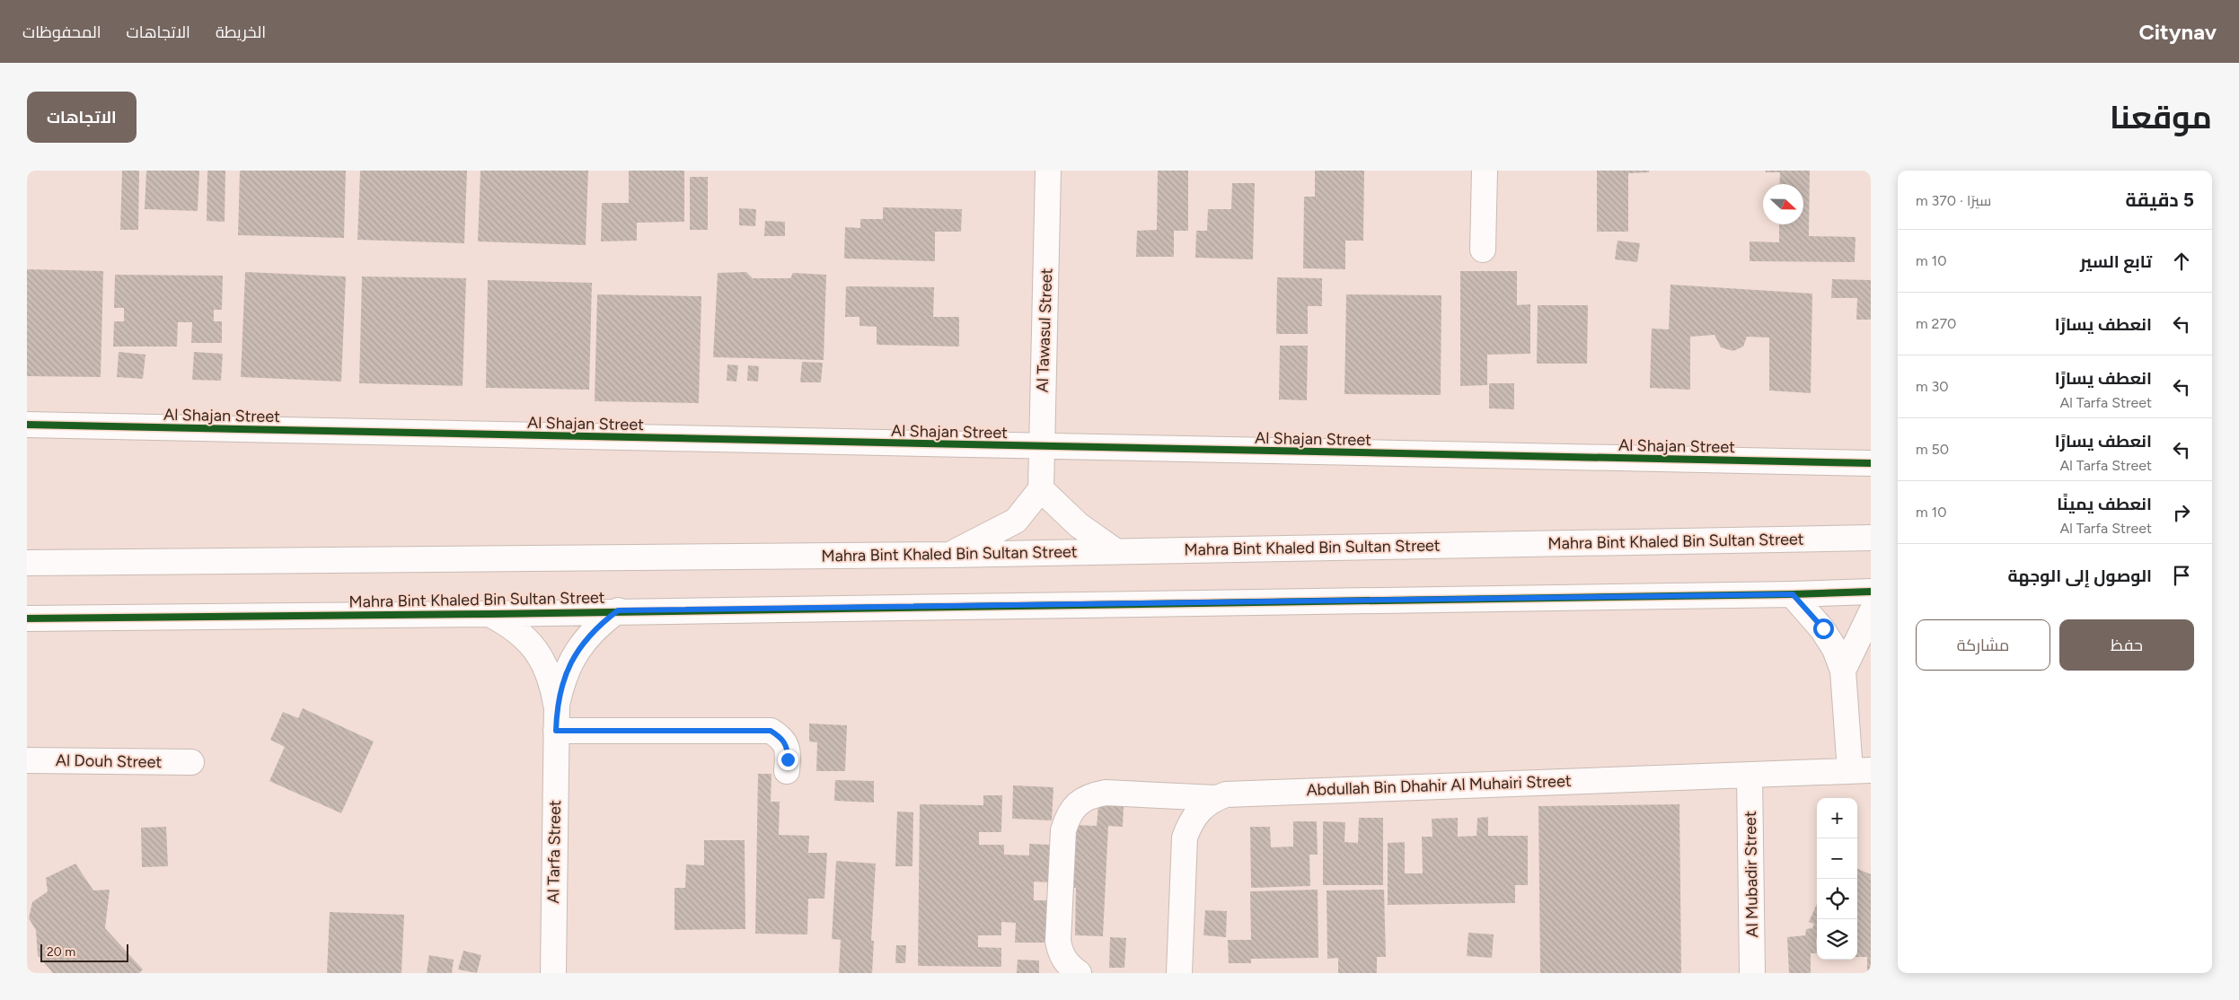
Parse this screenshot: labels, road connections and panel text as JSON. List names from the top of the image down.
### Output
{
  "streets": {
    "street": [
      "Al Tawasul Street",
      "Al Shajan Street",
      "Mahra Bint Khaled Bin Sultan Street",
      "Al Douh Street",
      "Abdullah Bin Dhahir Al Muhairi Street",
      "Al Tarfa Street",
      "Al Mubadir Street"
    ]
  },
  "crossings": [
    ["Al Tawasul Street", "Al Shajan Street"],
    ["Mahra Bint Khaled Bin Sultan Street", "Abdullah Bin Dhahir Al Muhairi Street"],
    ["Mahra Bint Khaled Bin Sultan Street", "Al Tarfa Street"],
    ["Abdullah Bin Dhahir Al Muhairi Street", "Al Mubadir Street"]
  ],
  "scale_bar": "20 m",
  "north": "right",
  "page": {
    "header": "Citynav",
    "nav": ["الخريطة", "الاتجاهات", "المحفوظات"],
    "title": "موقعنا",
    "buttons": [
      "الاتجاهات",
      ["حفظ", "مشاركة"]
    ],
    "heading": ["5 دقيقة", "سيرًا · 370 m"],
    "list": [
      ["تابع السير", "10 m"],
      ["انعطف يسارًا", "270 m"],
      ["انعطف يسارًا", "Al Tarfa Street", "30 m"],
      ["انعطف يسارًا", "Al Tarfa Street", "50 m"],
      ["انعطف يمينًا", "Al Tarfa Street", "10 m"],
      "الوصول إلى الوجهة"
    ],
    "map_buttons": ["+", "−"],
    "scale": "20 m"
  }
}
